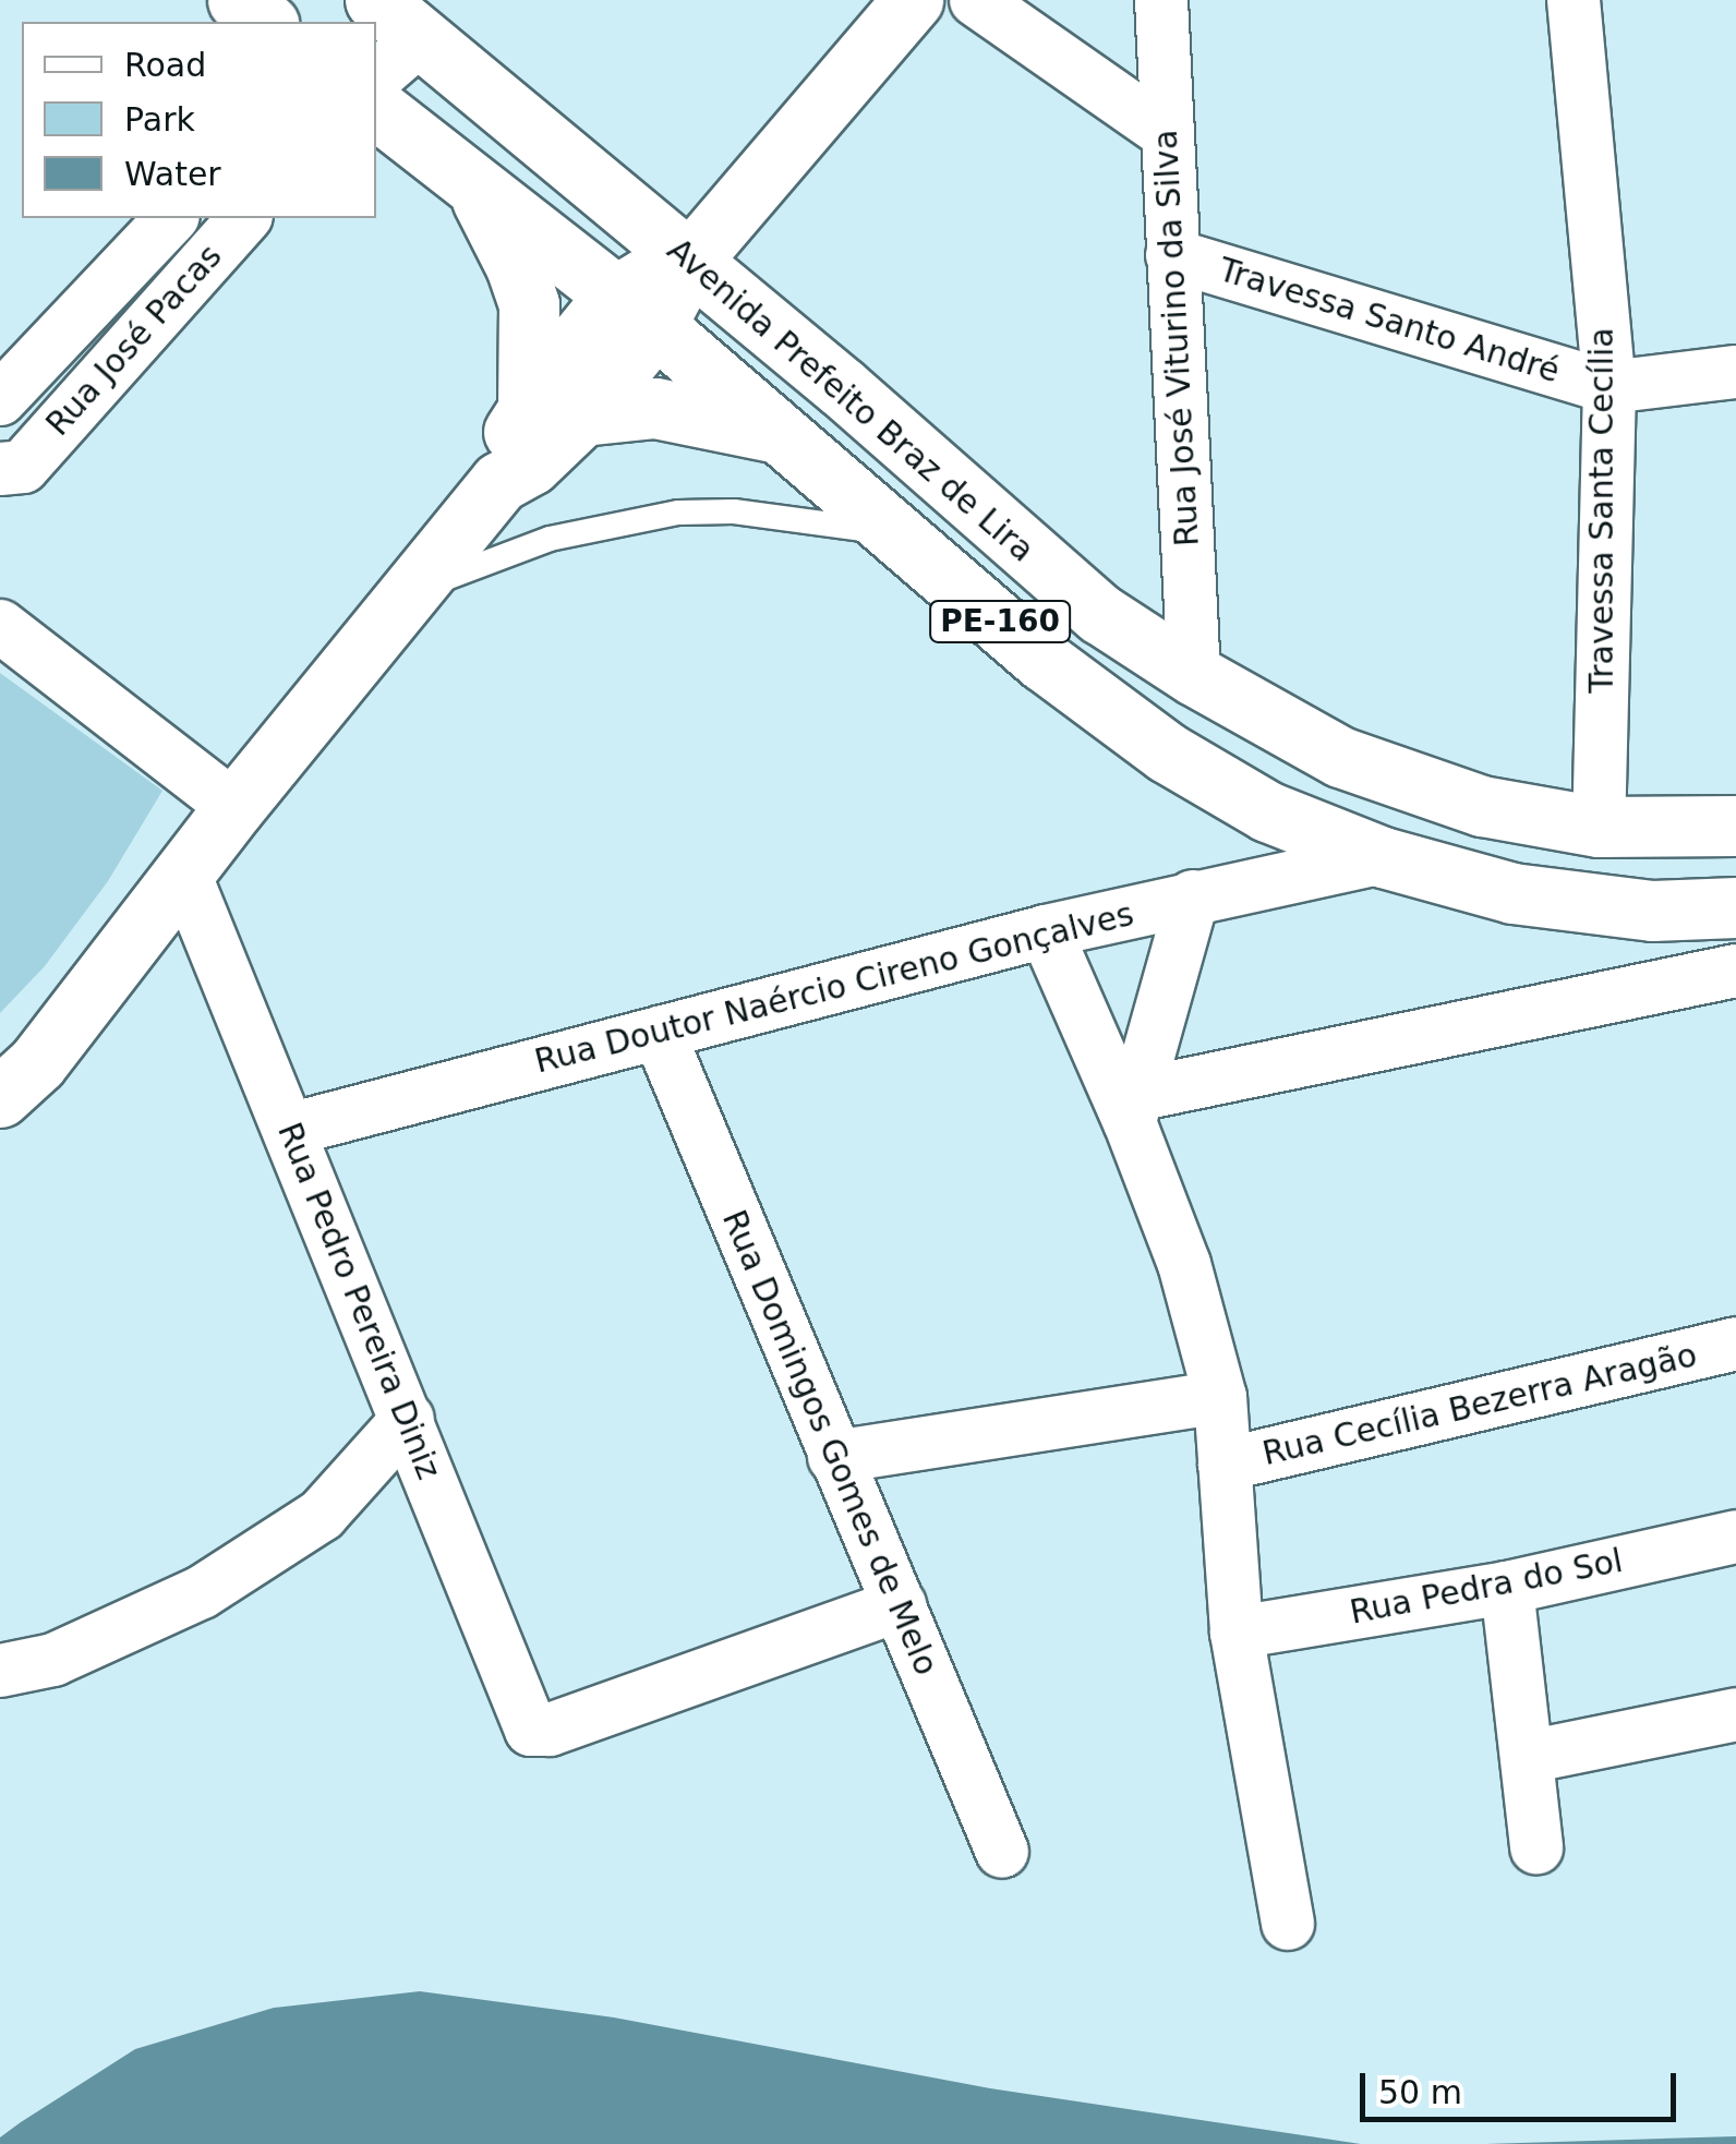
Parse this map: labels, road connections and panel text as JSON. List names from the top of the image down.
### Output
{
  "streets": {
    "main road": ["Avenida Prefeito Braz de Lira", "PE-160"],
    "street": [
      "Travessa Santo André",
      "Rua José Viturino da Silva",
      "Rua José Pacas",
      "Travessa Santa Cecília",
      "Rua Doutor Naércio Cireno Gonçalves",
      "Rua Pedro Pereira Diniz",
      "Rua Cecília Bezerra Aragão",
      "Rua Domingos Gomes de Melo",
      "Rua Pedra do Sol"
    ]
  },
  "crossings": [
    ["Travessa Santo André", "Rua José Viturino da Silva"],
    ["Travessa Santo André", "Travessa Santa Cecília"],
    ["Rua José Viturino da Silva", "Avenida Prefeito Braz de Lira"],
    ["Avenida Prefeito Braz de Lira", "Travessa Santa Cecília"],
    ["Avenida Prefeito Braz de Lira", "Rua Doutor Naércio Cireno Gonçalves"],
    ["Rua Doutor Naércio Cireno Gonçalves", "Rua Pedro Pereira Diniz"],
    ["Rua Doutor Naércio Cireno Gonçalves", "Rua Domingos Gomes de Melo"],
    ["Rua Pedro Pereira Diniz", "Rua Domingos Gomes de Melo"]
  ],
  "legend": ["Road", "Park", "Water"],
  "scale_bar": "50 m"
}
